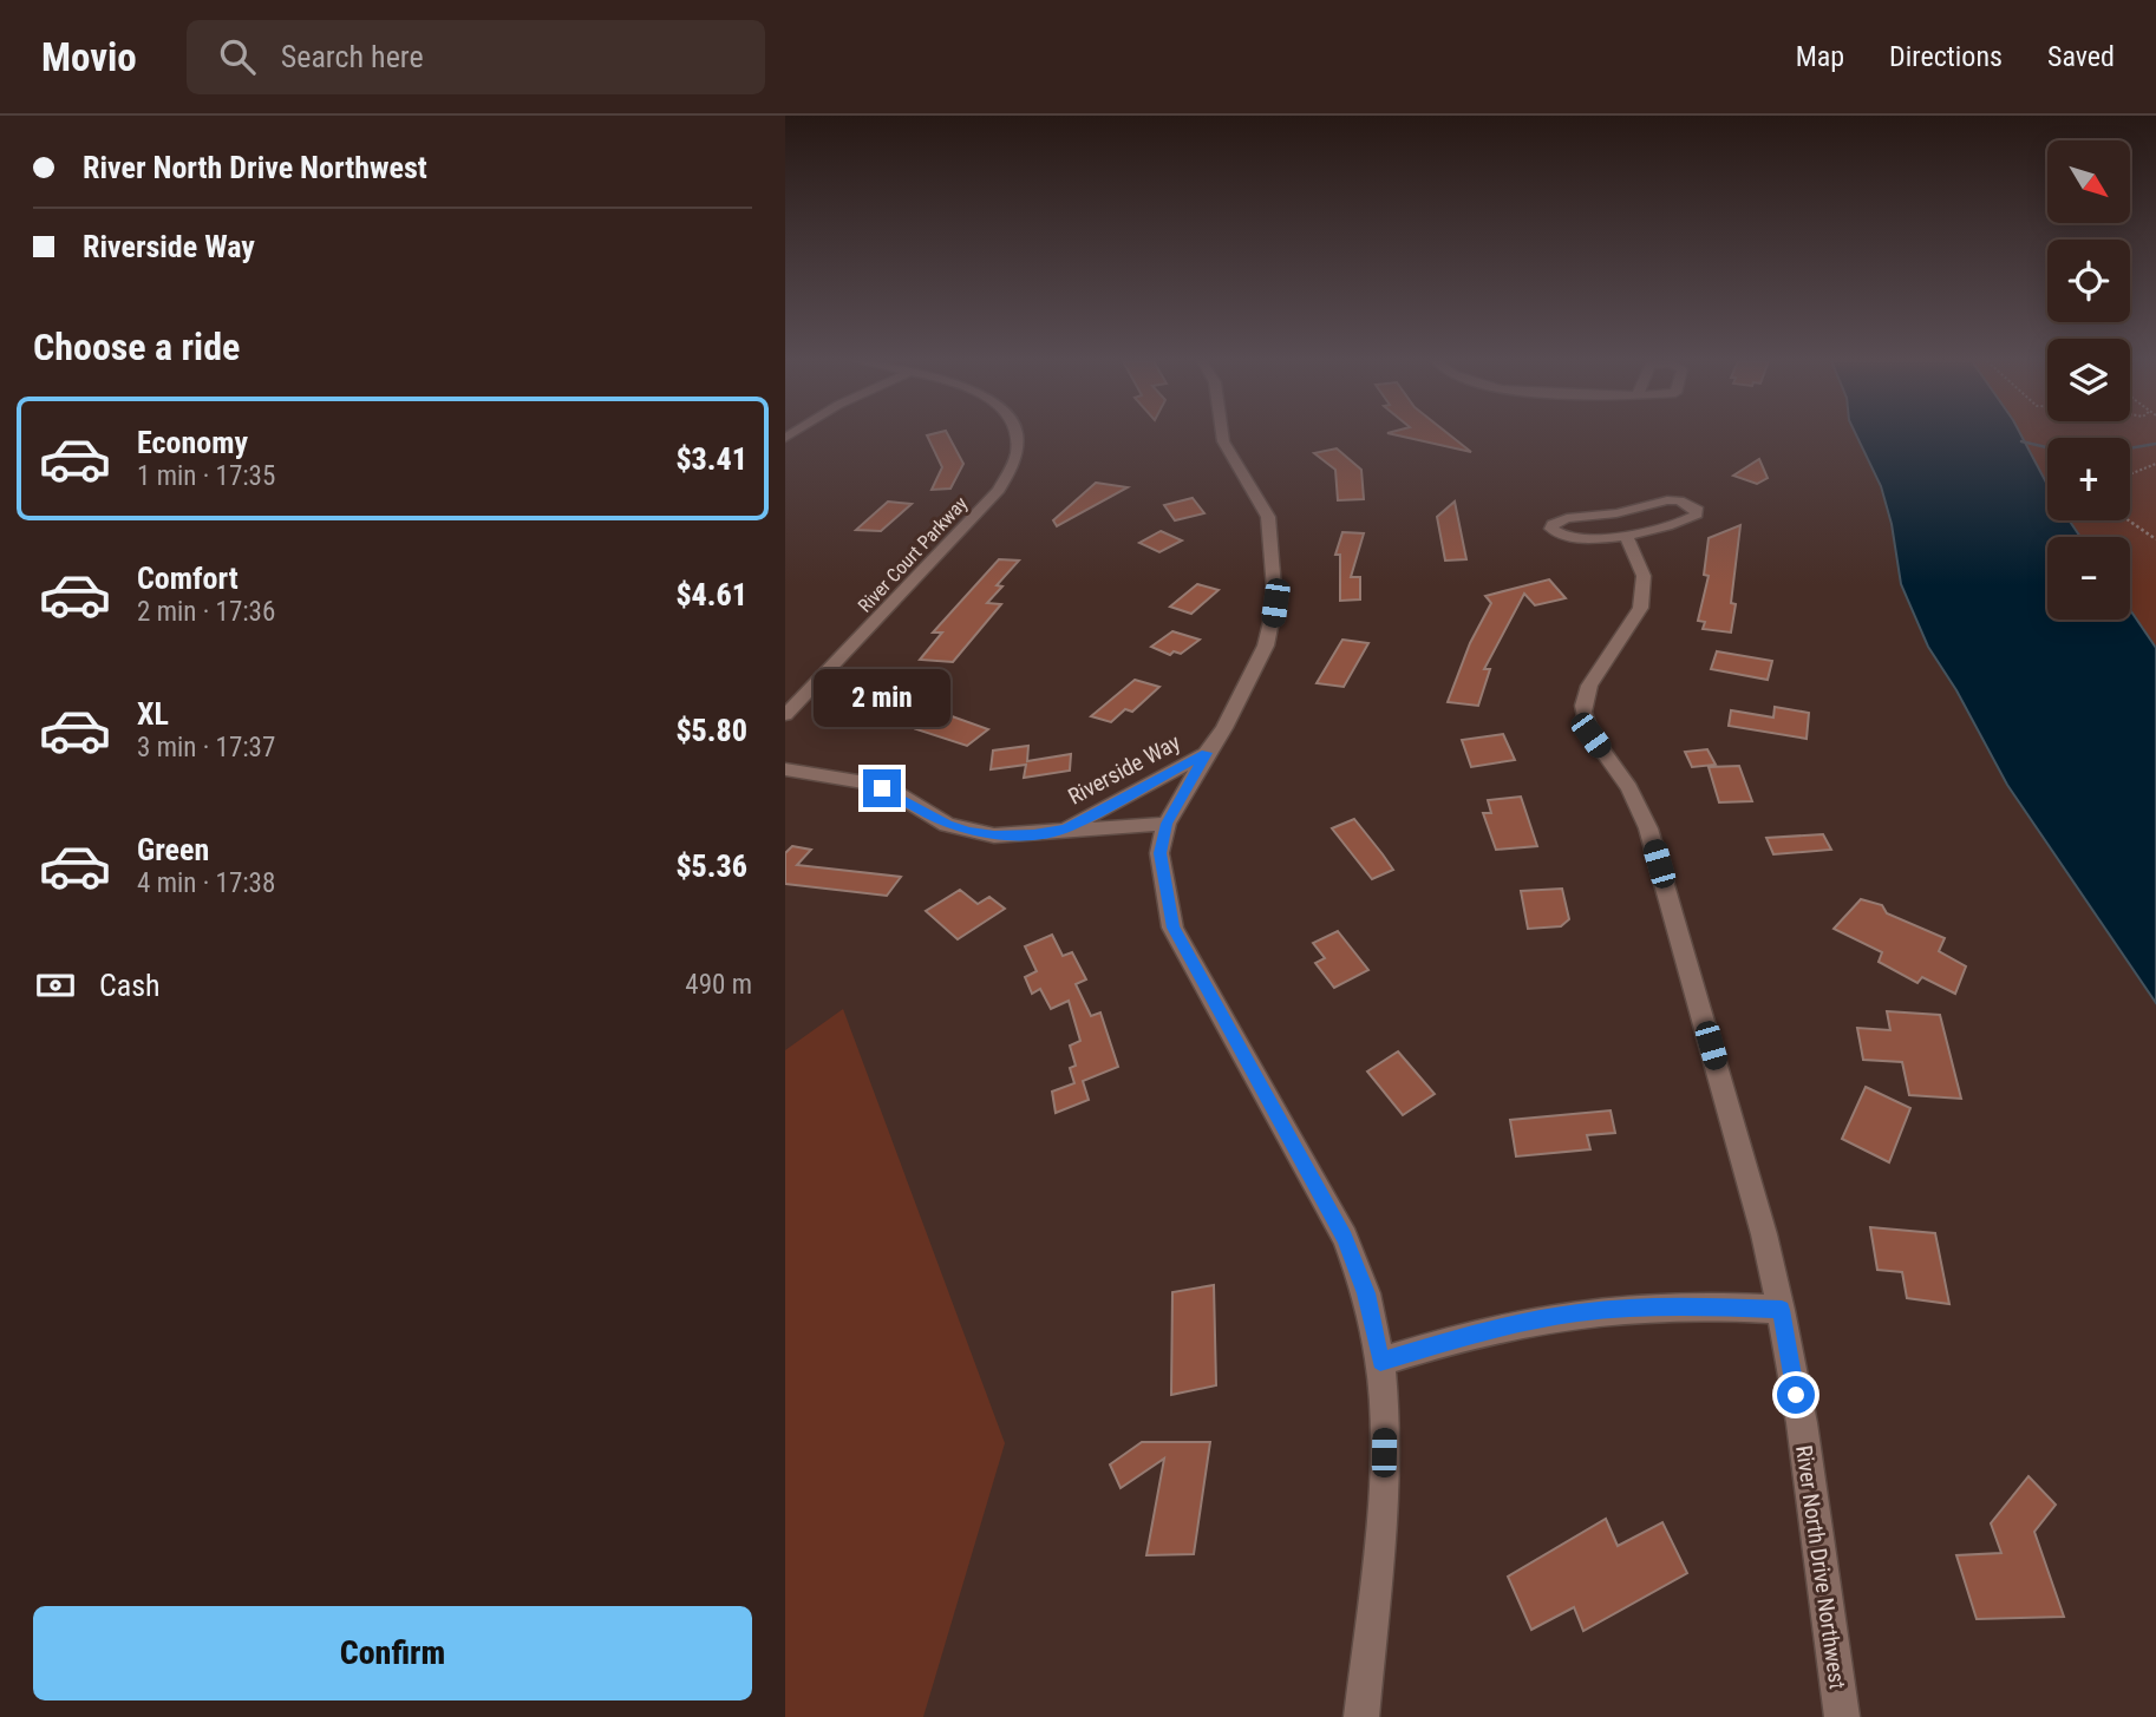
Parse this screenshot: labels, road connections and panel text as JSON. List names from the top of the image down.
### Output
{
  "streets": {
    "street": ["River Court Parkway", "Riverside Way", "River North Drive Northwest"]
  },
  "north": "bottom right",
  "page": {
    "header": "Movio",
    "search": "Search here",
    "nav": ["Map", "Directions", "Saved"],
    "banner": ["River North Drive Northwest", "Riverside Way"],
    "map_buttons": ["+", "−"],
    "heading": "Choose a ride",
    "list": [
      {
        "name": "Economy",
        "note": "1 min · 17:35",
        "value": "$3.41"
      },
      {
        "name": "Comfort",
        "note": "2 min · 17:36",
        "value": "$4.61"
      },
      {
        "name": "XL",
        "note": "3 min · 17:37",
        "value": "$5.80"
      },
      {
        "name": "Green",
        "note": "4 min · 17:38",
        "value": "$5.36"
      }
    ],
    "bubble": "2 min",
    "pay": ["Cash", "490 m"],
    "buttons": "Confirm"
  }
}
